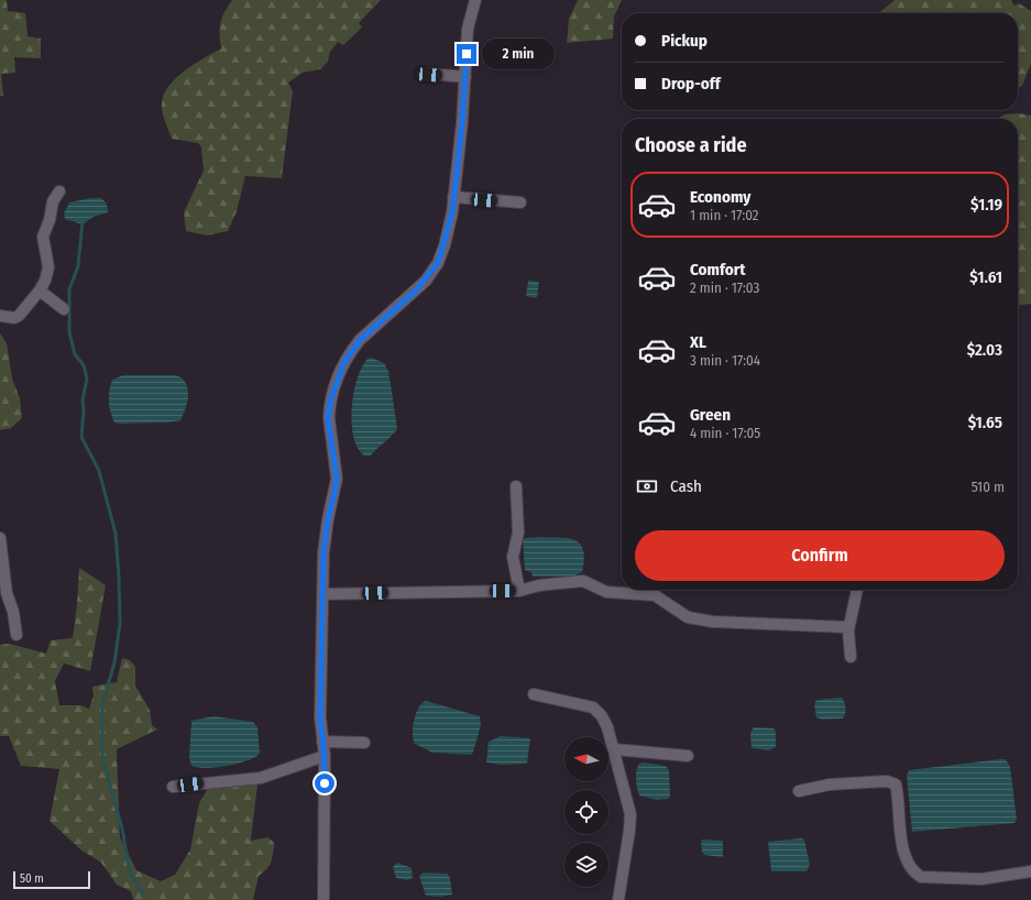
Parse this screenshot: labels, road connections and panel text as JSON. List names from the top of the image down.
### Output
{
  "scale_bar": "50 m",
  "north": "left",
  "page": {
    "banner": ["Pickup", "Drop-off"],
    "bubble": "2 min",
    "heading": "Choose a ride",
    "list": [
      {
        "name": "Economy",
        "note": "1 min · 17:02",
        "value": "$1.19"
      },
      {
        "name": "Comfort",
        "note": "2 min · 17:03",
        "value": "$1.61"
      },
      {
        "name": "XL",
        "note": "3 min · 17:04",
        "value": "$2.03"
      },
      {
        "name": "Green",
        "note": "4 min · 17:05",
        "value": "$1.65"
      }
    ],
    "pay": ["Cash", "510 m"],
    "buttons": "Confirm",
    "scale": "50 m"
  }
}
